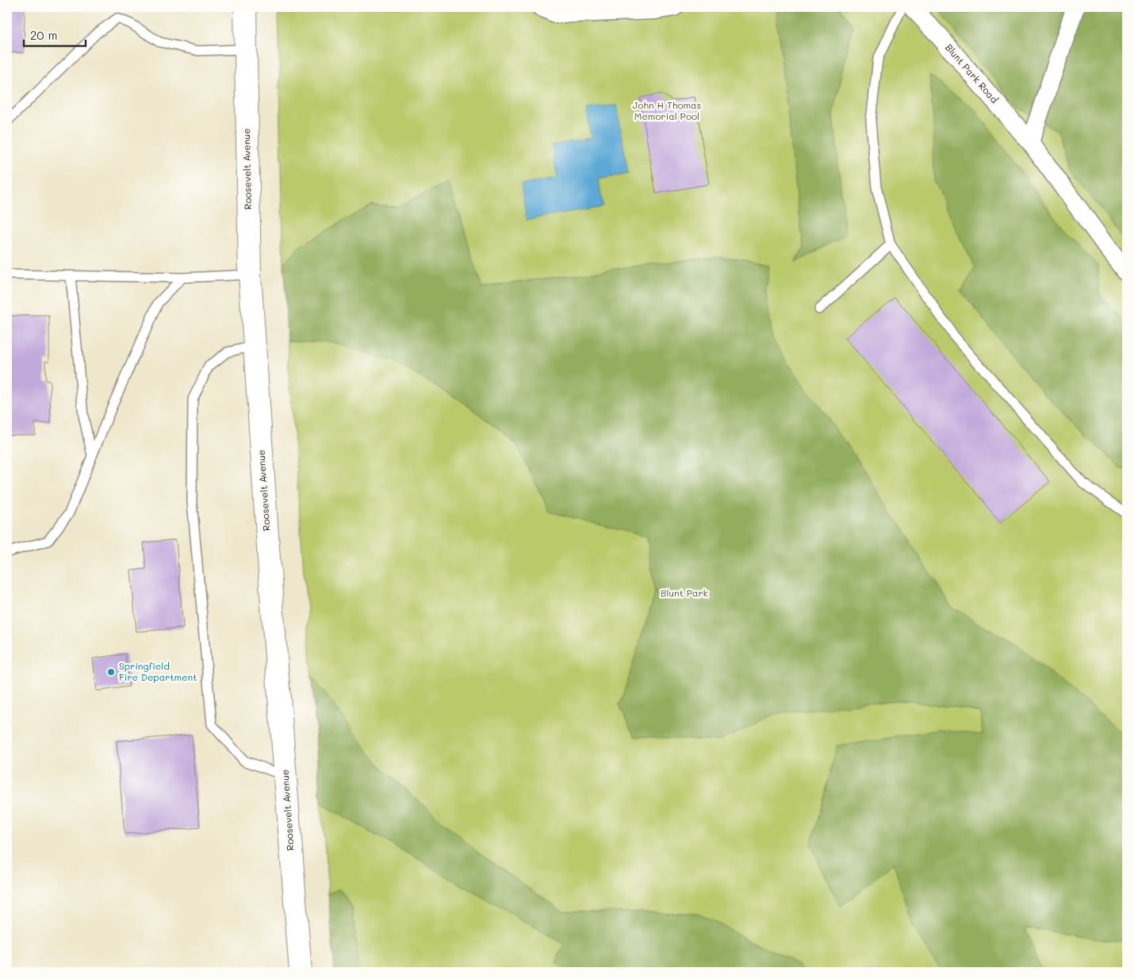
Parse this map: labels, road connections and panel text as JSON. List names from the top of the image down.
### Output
{
  "streets": {
    "main road": ["Roosevelt Avenue"],
    "street": ["Blunt Park Road"]
  },
  "parks": ["John H Thomas Memorial Pool", "Blunt Park"],
  "places": ["Springfield Fire Department"],
  "scale_bar": "20 m"
}
